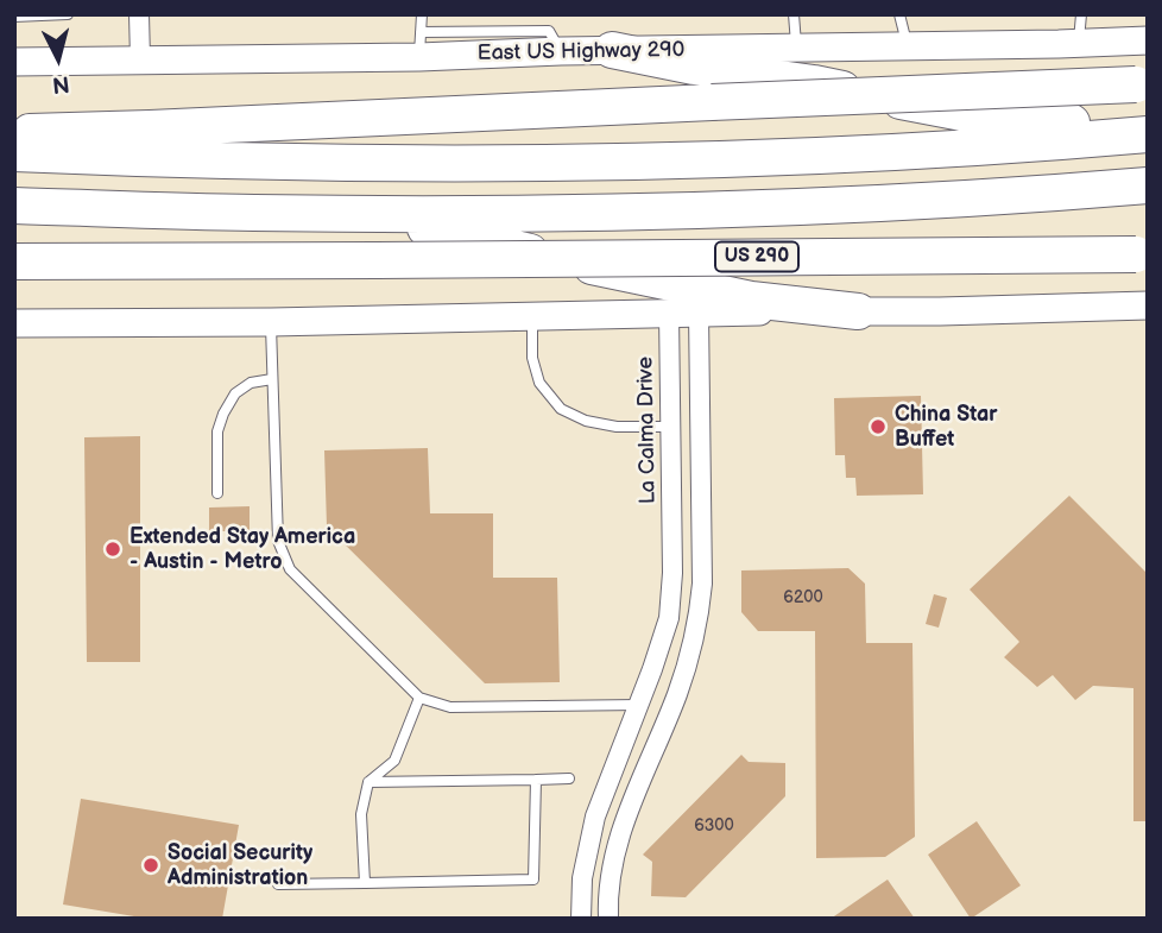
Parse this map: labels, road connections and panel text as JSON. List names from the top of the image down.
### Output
{
  "streets": {
    "highway": ["US 290"],
    "main road": ["East US Highway 290"],
    "street": ["La Calma Drive"]
  },
  "places": ["China Star Buffet", "Extended Stay America - Austin - Metro", "Social Security Administration"],
  "house_numbers": ["6200", "6300"],
  "north": "bottom"
}
